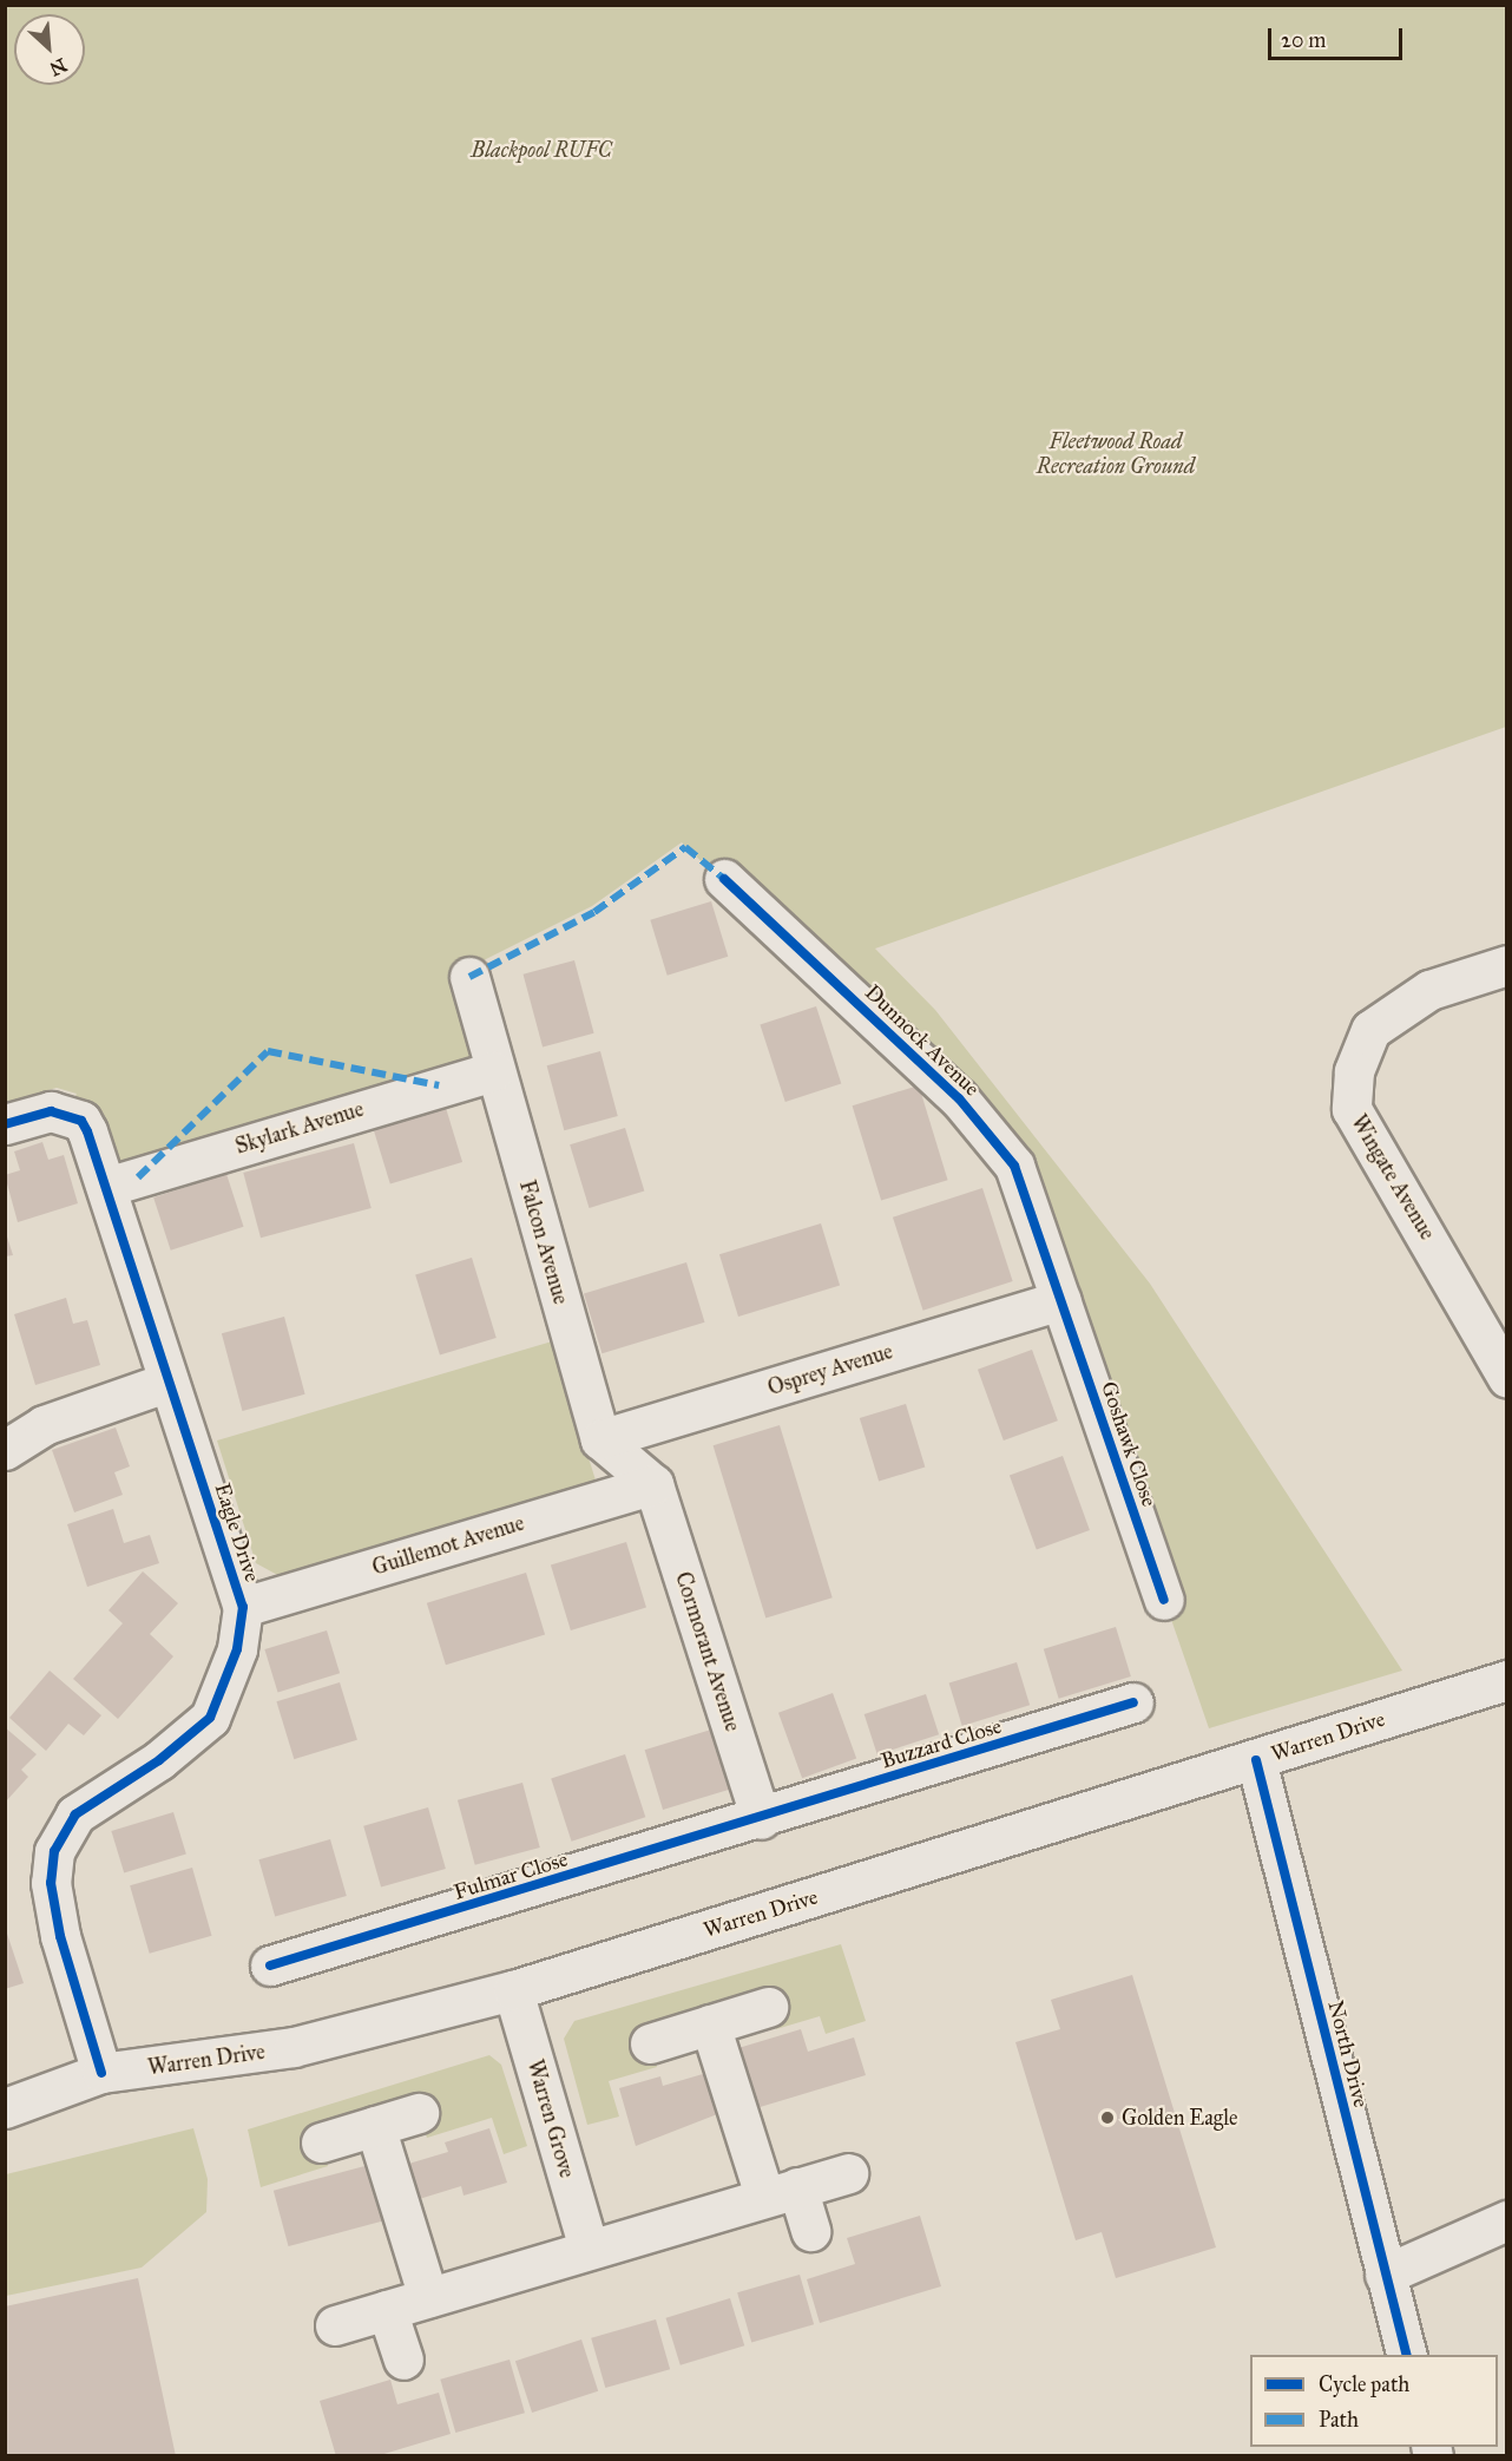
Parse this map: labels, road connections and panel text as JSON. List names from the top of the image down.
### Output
{
  "streets": {
    "street": [
      "Dunnock Avenue",
      "Skylark Avenue",
      "Wingate Avenue",
      "Falcon Avenue",
      "Osprey Avenue",
      "Goshawk Close",
      "Eagle Drive",
      "Guillemot Avenue",
      "Cormorant Avenue",
      "Warren Drive",
      "Buzzard Close",
      "Fulmar Close",
      "North Drive",
      "Warren Grove"
    ]
  },
  "crossings": [
    ["Dunnock Avenue", "Osprey Avenue"],
    ["Dunnock Avenue", "Goshawk Close"],
    ["Skylark Avenue", "Falcon Avenue"],
    ["Skylark Avenue", "Eagle Drive"],
    ["Falcon Avenue", "Osprey Avenue"],
    ["Osprey Avenue", "Goshawk Close"],
    ["Eagle Drive", "Guillemot Avenue"],
    ["Eagle Drive", "Warren Drive"],
    ["Guillemot Avenue", "Cormorant Avenue"],
    ["Cormorant Avenue", "Buzzard Close"],
    ["Cormorant Avenue", "Fulmar Close"],
    ["Warren Drive", "North Drive"],
    ["Warren Drive", "Warren Grove"],
    ["Buzzard Close", "Fulmar Close"]
  ],
  "parks": ["Blackpool RUFC", "Fleetwood Road Recreation Ground"],
  "places": ["Golden Eagle"],
  "legend": ["Cycle path", "Path"],
  "scale_bar": "20 m",
  "north": "bottom right"
}
